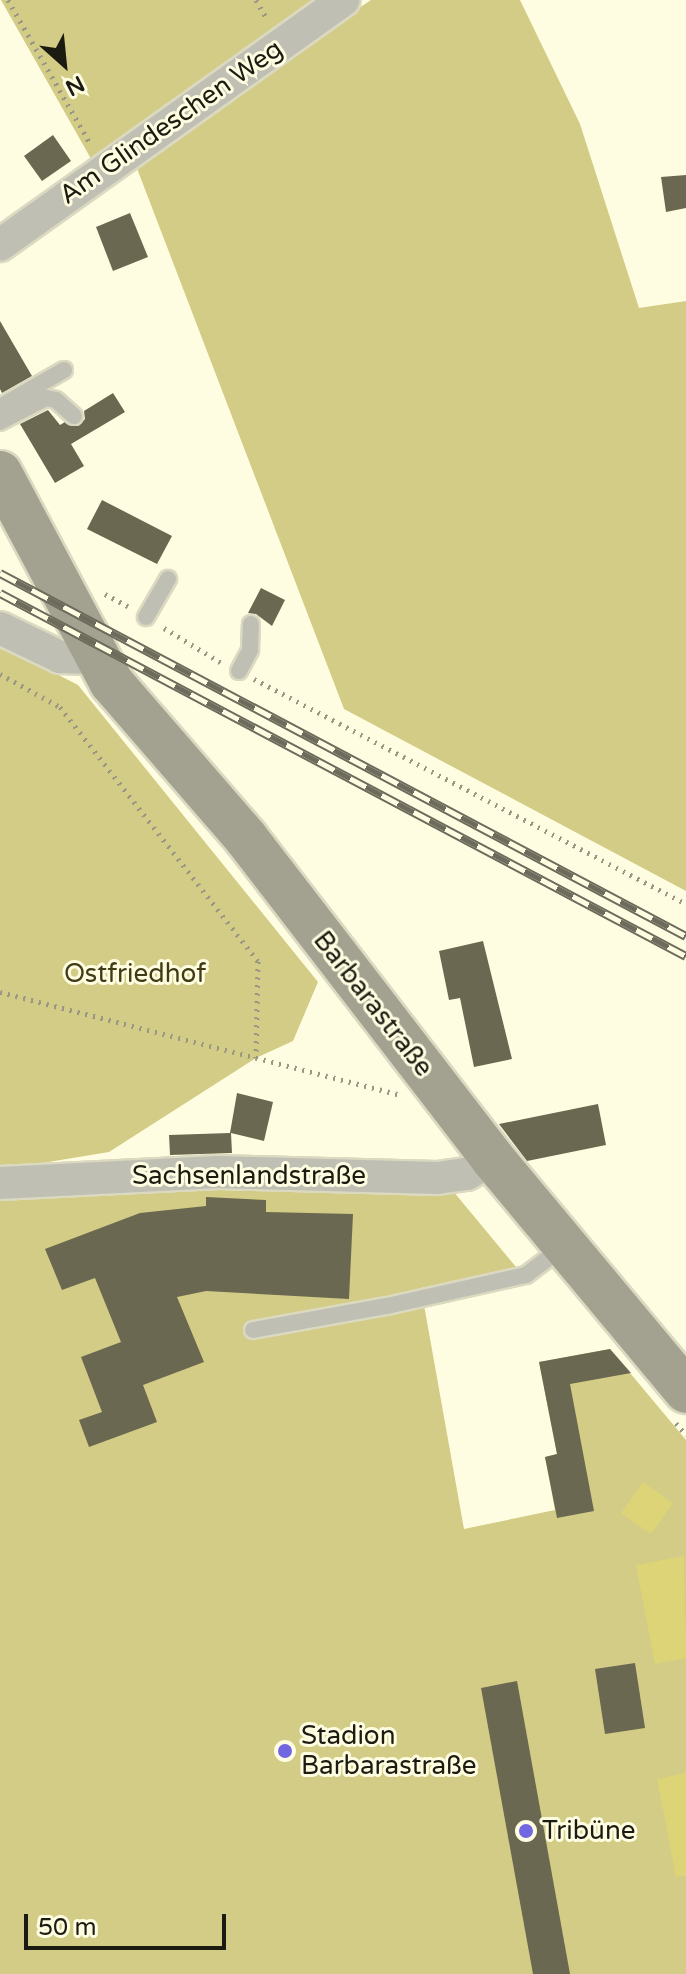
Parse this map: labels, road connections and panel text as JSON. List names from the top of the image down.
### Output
{
  "streets": {
    "street": ["Am Glindeschen Weg", "Barbarastraße", "Sachsenlandstraße"]
  },
  "crossings": [
    ["Barbarastraße", "Sachsenlandstraße"]
  ],
  "parks": ["Ostfriedhof"],
  "places": ["Stadion Barbarastraße", "Tribüne"],
  "scale_bar": "50 m",
  "north": "bottom right"
}
